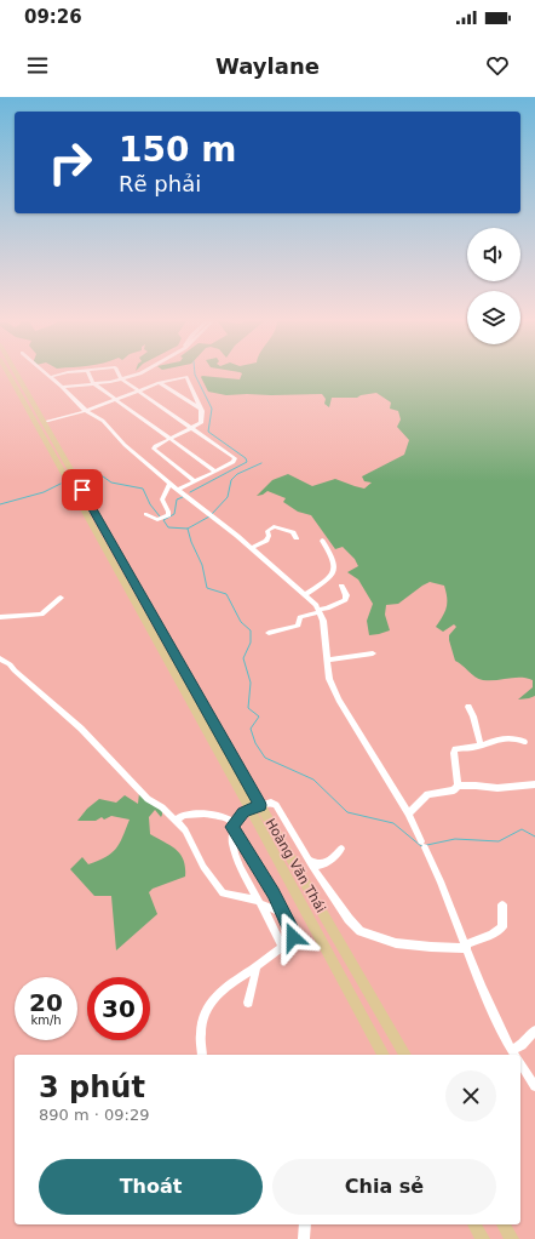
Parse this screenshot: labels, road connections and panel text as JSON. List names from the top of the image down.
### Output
{
  "streets": {
    "main road": ["Hoàng Văn Thái"]
  },
  "page": {
    "status": "09:26",
    "header": "Waylane",
    "turn": ["150 m", "Rẽ phải"],
    "speed": "20 km/h",
    "limit": "30",
    "heading": ["3 phút", "890 m · 09:29"],
    "buttons": ["Thoát", "Chia sẻ"]
  }
}
